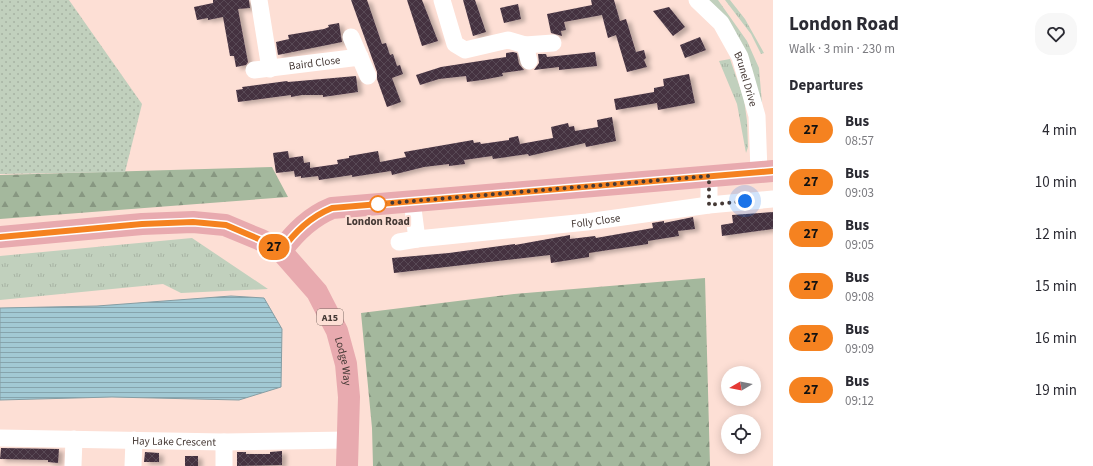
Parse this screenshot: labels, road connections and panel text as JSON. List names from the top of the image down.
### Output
{
  "streets": {
    "main road": ["A15", "Lodge Way"],
    "street": [
      "Baird Close",
      "Brunel Drive",
      "Folly Close",
      "Hay Lake Crescent"
    ]
  },
  "crossings": [
    ["A15", "Lodge Way"],
    ["Lodge Way", "Hay Lake Crescent"]
  ],
  "places": ["London Road"],
  "lines": ["bus line 27"],
  "north": "left",
  "page": {
    "on_map": "27",
    "heading": [
      ["London Road", "Walk · 3 min · 230 m"],
      "Departures"
    ],
    "list": [
      {
        "mark": "27",
        "name": "Bus",
        "note": "08:57",
        "value": "4 min"
      },
      {
        "mark": "27",
        "name": "Bus",
        "note": "09:03",
        "value": "10 min"
      },
      {
        "mark": "27",
        "name": "Bus",
        "note": "09:05",
        "value": "12 min"
      },
      {
        "mark": "27",
        "name": "Bus",
        "note": "09:08",
        "value": "15 min"
      },
      {
        "mark": "27",
        "name": "Bus",
        "note": "09:09",
        "value": "16 min"
      },
      {
        "mark": "27",
        "name": "Bus",
        "note": "09:12",
        "value": "19 min"
      }
    ]
  }
}
